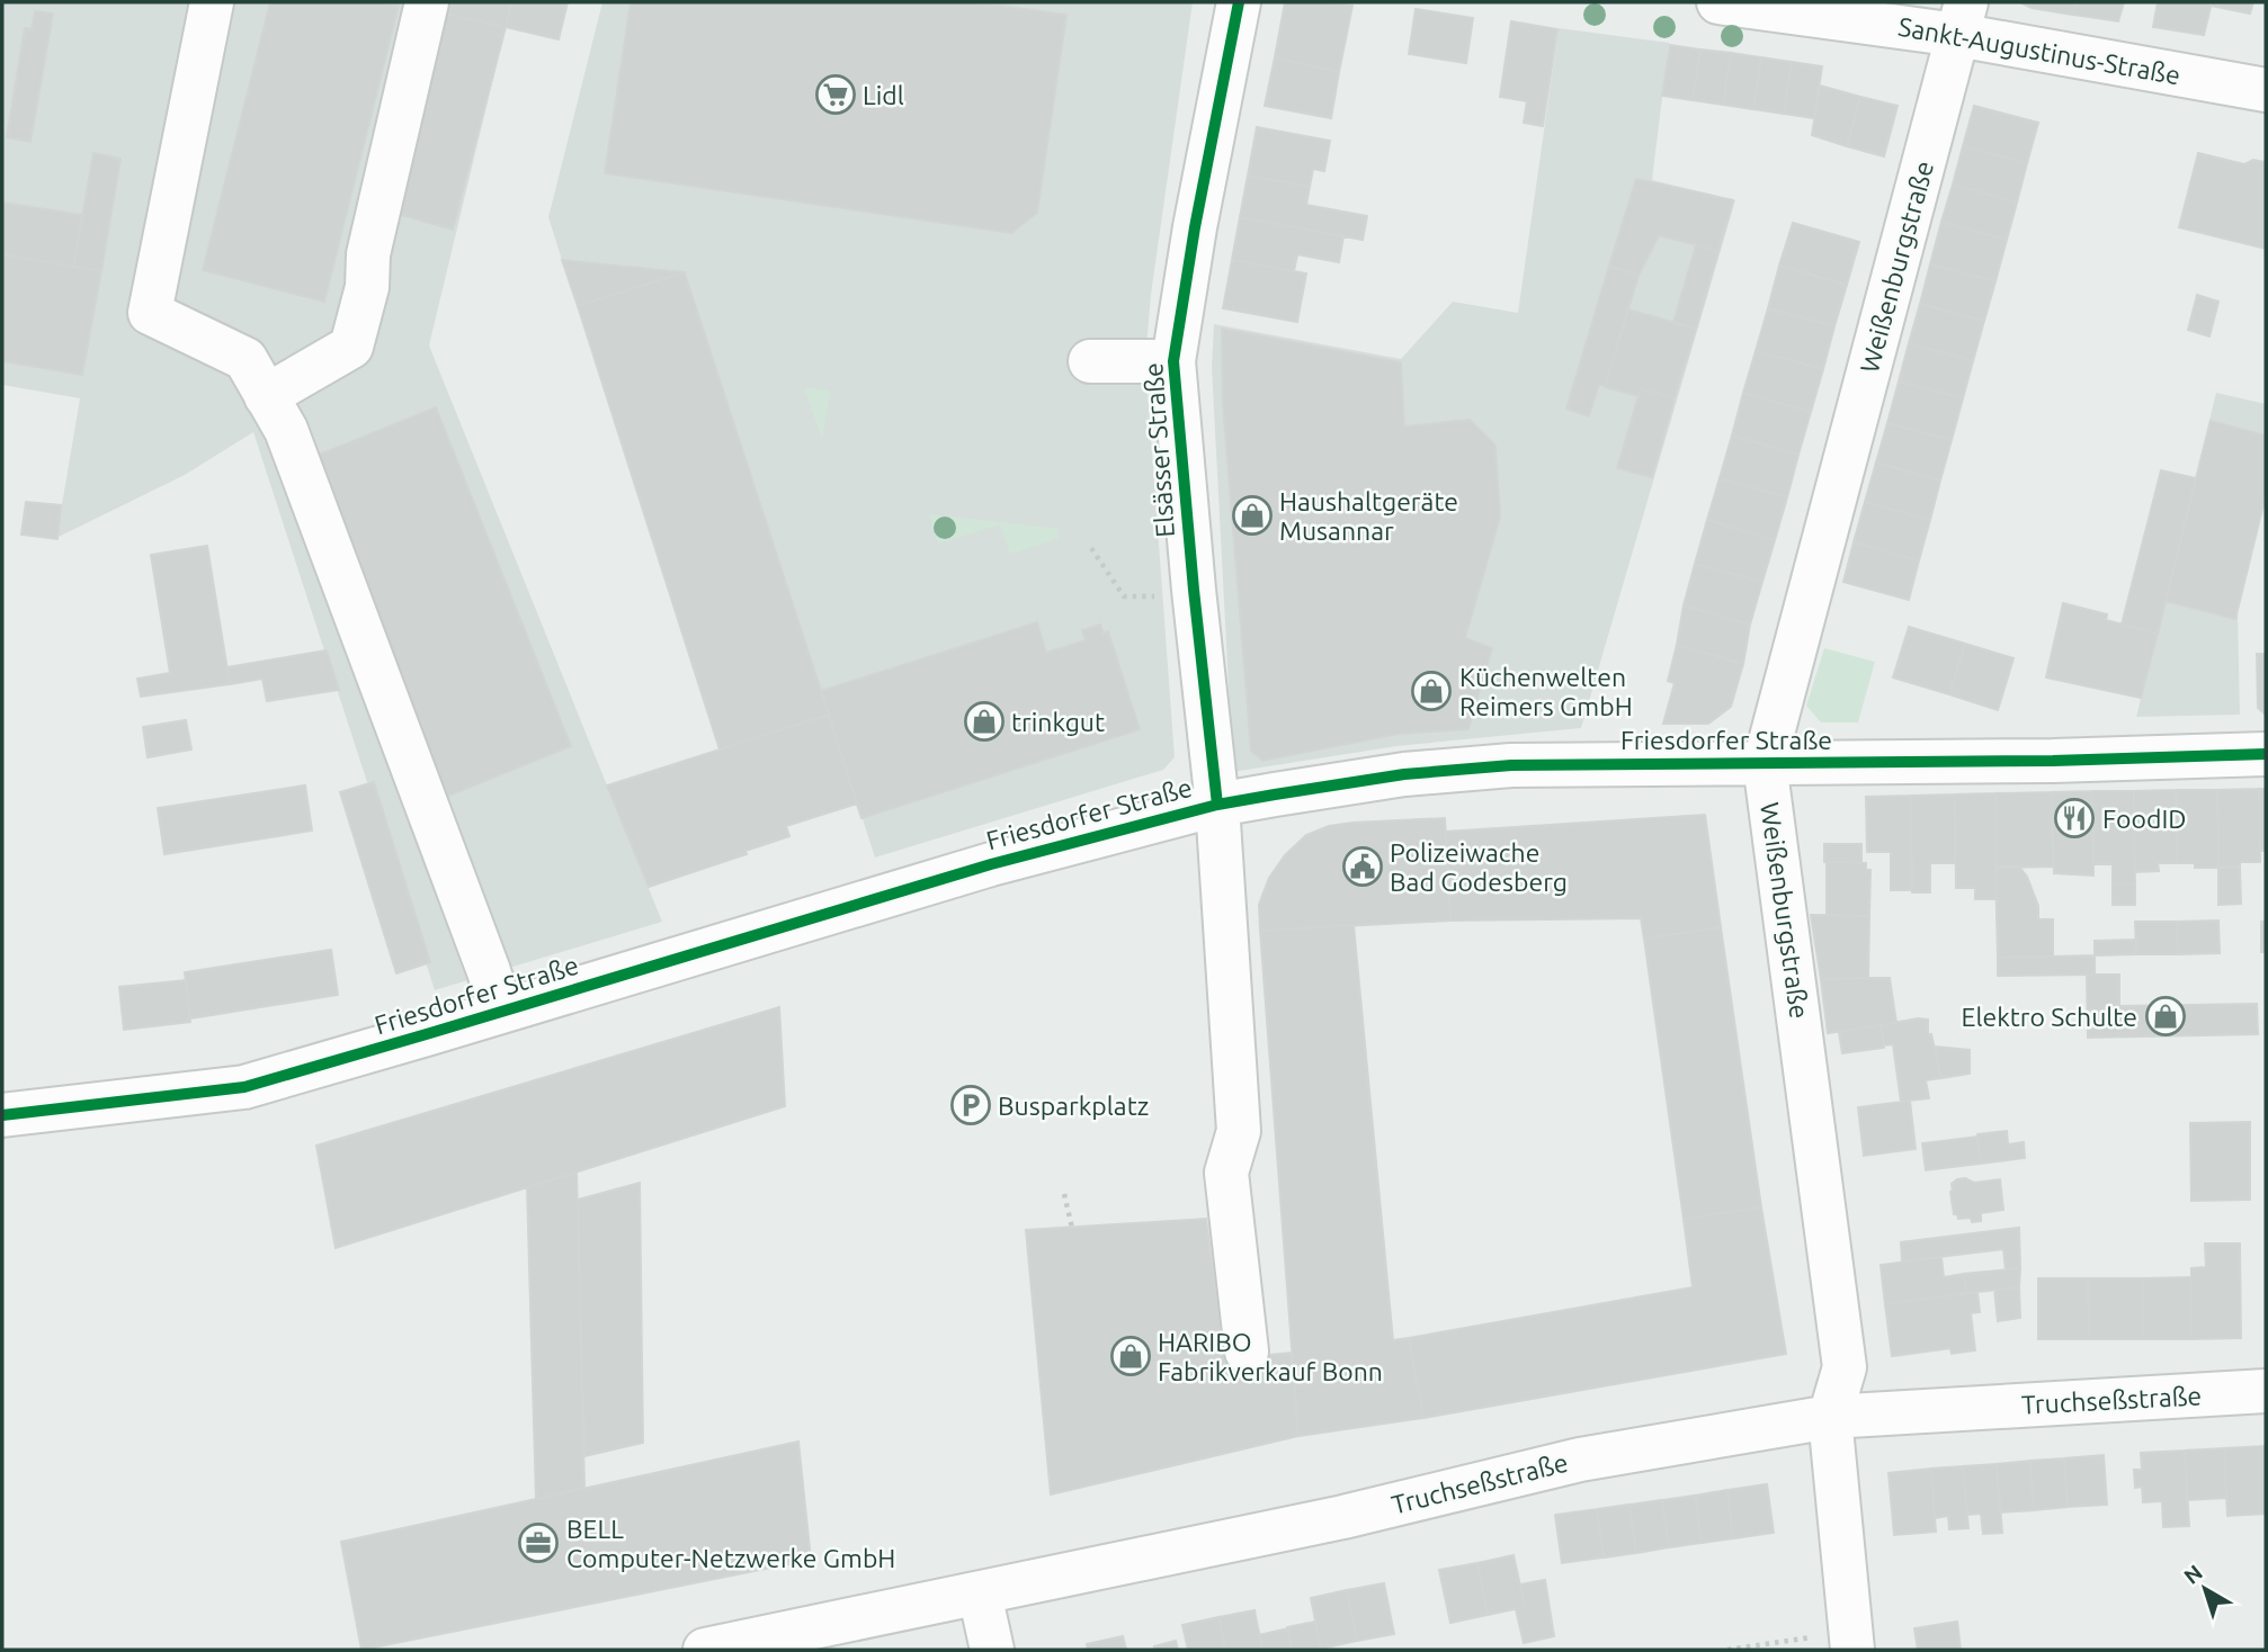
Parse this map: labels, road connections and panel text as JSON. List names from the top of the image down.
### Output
{
  "streets": {
    "street": [
      "Sankt-Augustinus-Straße",
      "Weißenburgstraße",
      "Elsässer Straße",
      "Friesdorfer Straße",
      "Truchseßstraße"
    ]
  },
  "crossings": [
    ["Sankt-Augustinus-Straße", "Weißenburgstraße"],
    ["Weißenburgstraße", "Friesdorfer Straße"],
    ["Weißenburgstraße", "Truchseßstraße"],
    ["Elsässer Straße", "Friesdorfer Straße"]
  ],
  "places": {
    "supermarket": ["Lidl"],
    "shop": [
      "Haushaltgeräte Musannar",
      "Küchenwelten Reimers GmbH",
      "trinkgut",
      "Elektro Schulte",
      "HARIBO Fabrikverkauf Bonn"
    ],
    "restaurant": ["FoodID"],
    "public building": ["Polizeiwache Bad Godesberg"],
    "parking": ["Busparkplatz"],
    "office": ["BELL Computer-Netzwerke GmbH"]
  },
  "north": "top left"
}
